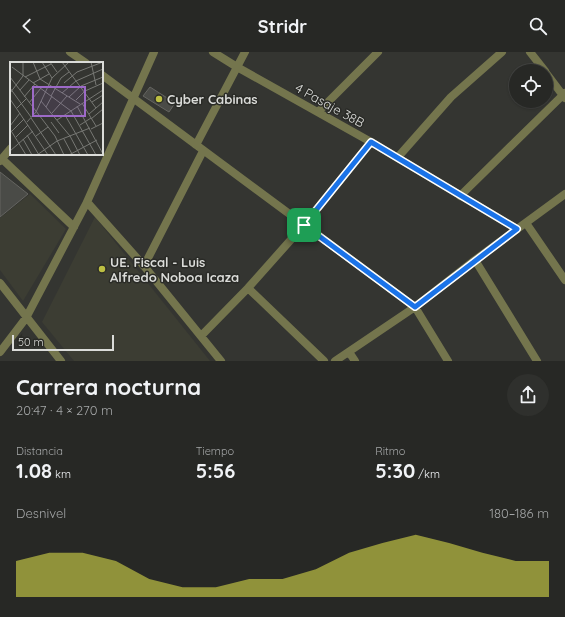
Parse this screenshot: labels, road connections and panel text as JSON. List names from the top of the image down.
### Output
{
  "streets": {
    "street": ["4 Pasaje 38B"]
  },
  "places": ["Cyber Cabinas", "UE. Fiscal - Luis Alfredo Noboa Icaza"],
  "scale_bar": "50 m",
  "page": {
    "header": "Stridr",
    "scale": "50 m",
    "heading": ["Carrera nocturna", "20:47 · 4 × 270 m"],
    "stats": [
      ["Distancia", "1.08 km"],
      ["Tiempo", "5:56"],
      ["Ritmo", "5:30 /km"]
    ],
    "chart": ["Desnivel", "180–186 m"]
  }
}
